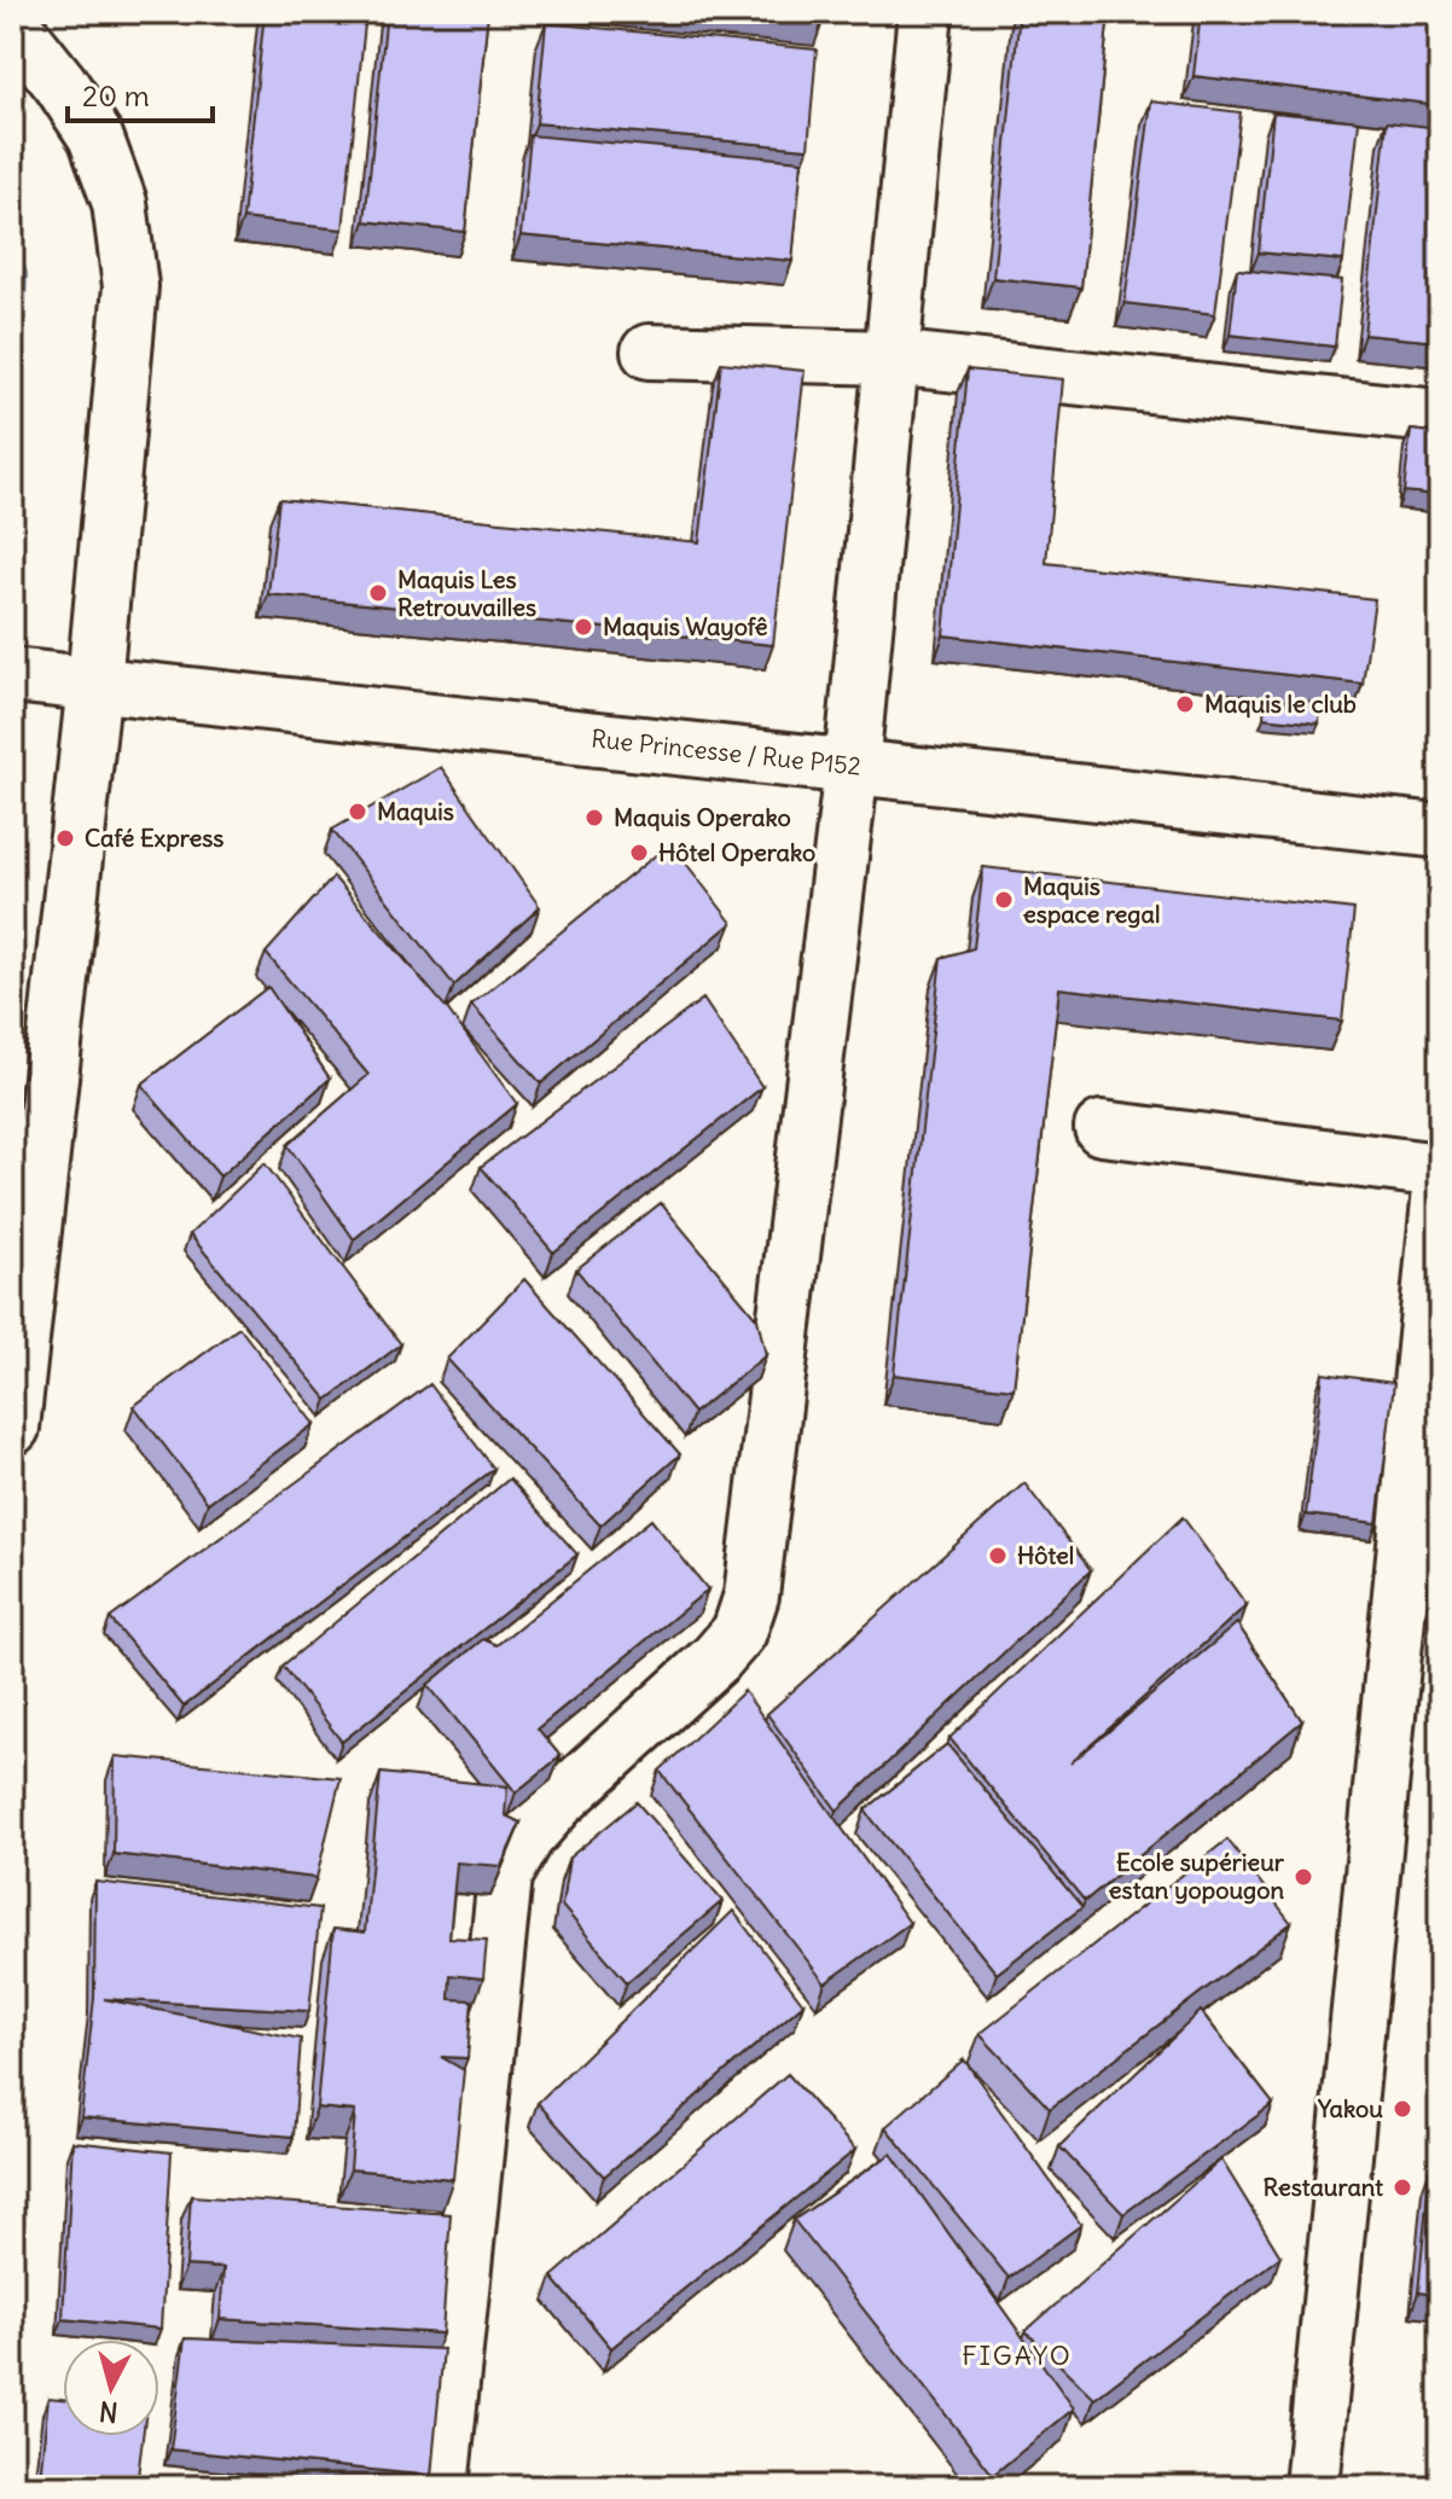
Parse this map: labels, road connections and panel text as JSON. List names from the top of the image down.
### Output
{
  "streets": {
    "street": ["Rue Princesse / Rue P152"]
  },
  "districts": ["FIGAYO"],
  "places": [
    "Maquis Les Retrouvailles",
    "Maquis Wayofê",
    "Maquis le club",
    "Maquis",
    "Maquis Operako",
    "Café Express",
    "Hôtel Operako",
    "Maquis espace regal",
    "Hôtel",
    "Ecole supérieur estan yopougon",
    "Yakou",
    "Restaurant"
  ],
  "scale_bar": "20 m",
  "north": "bottom"
}
